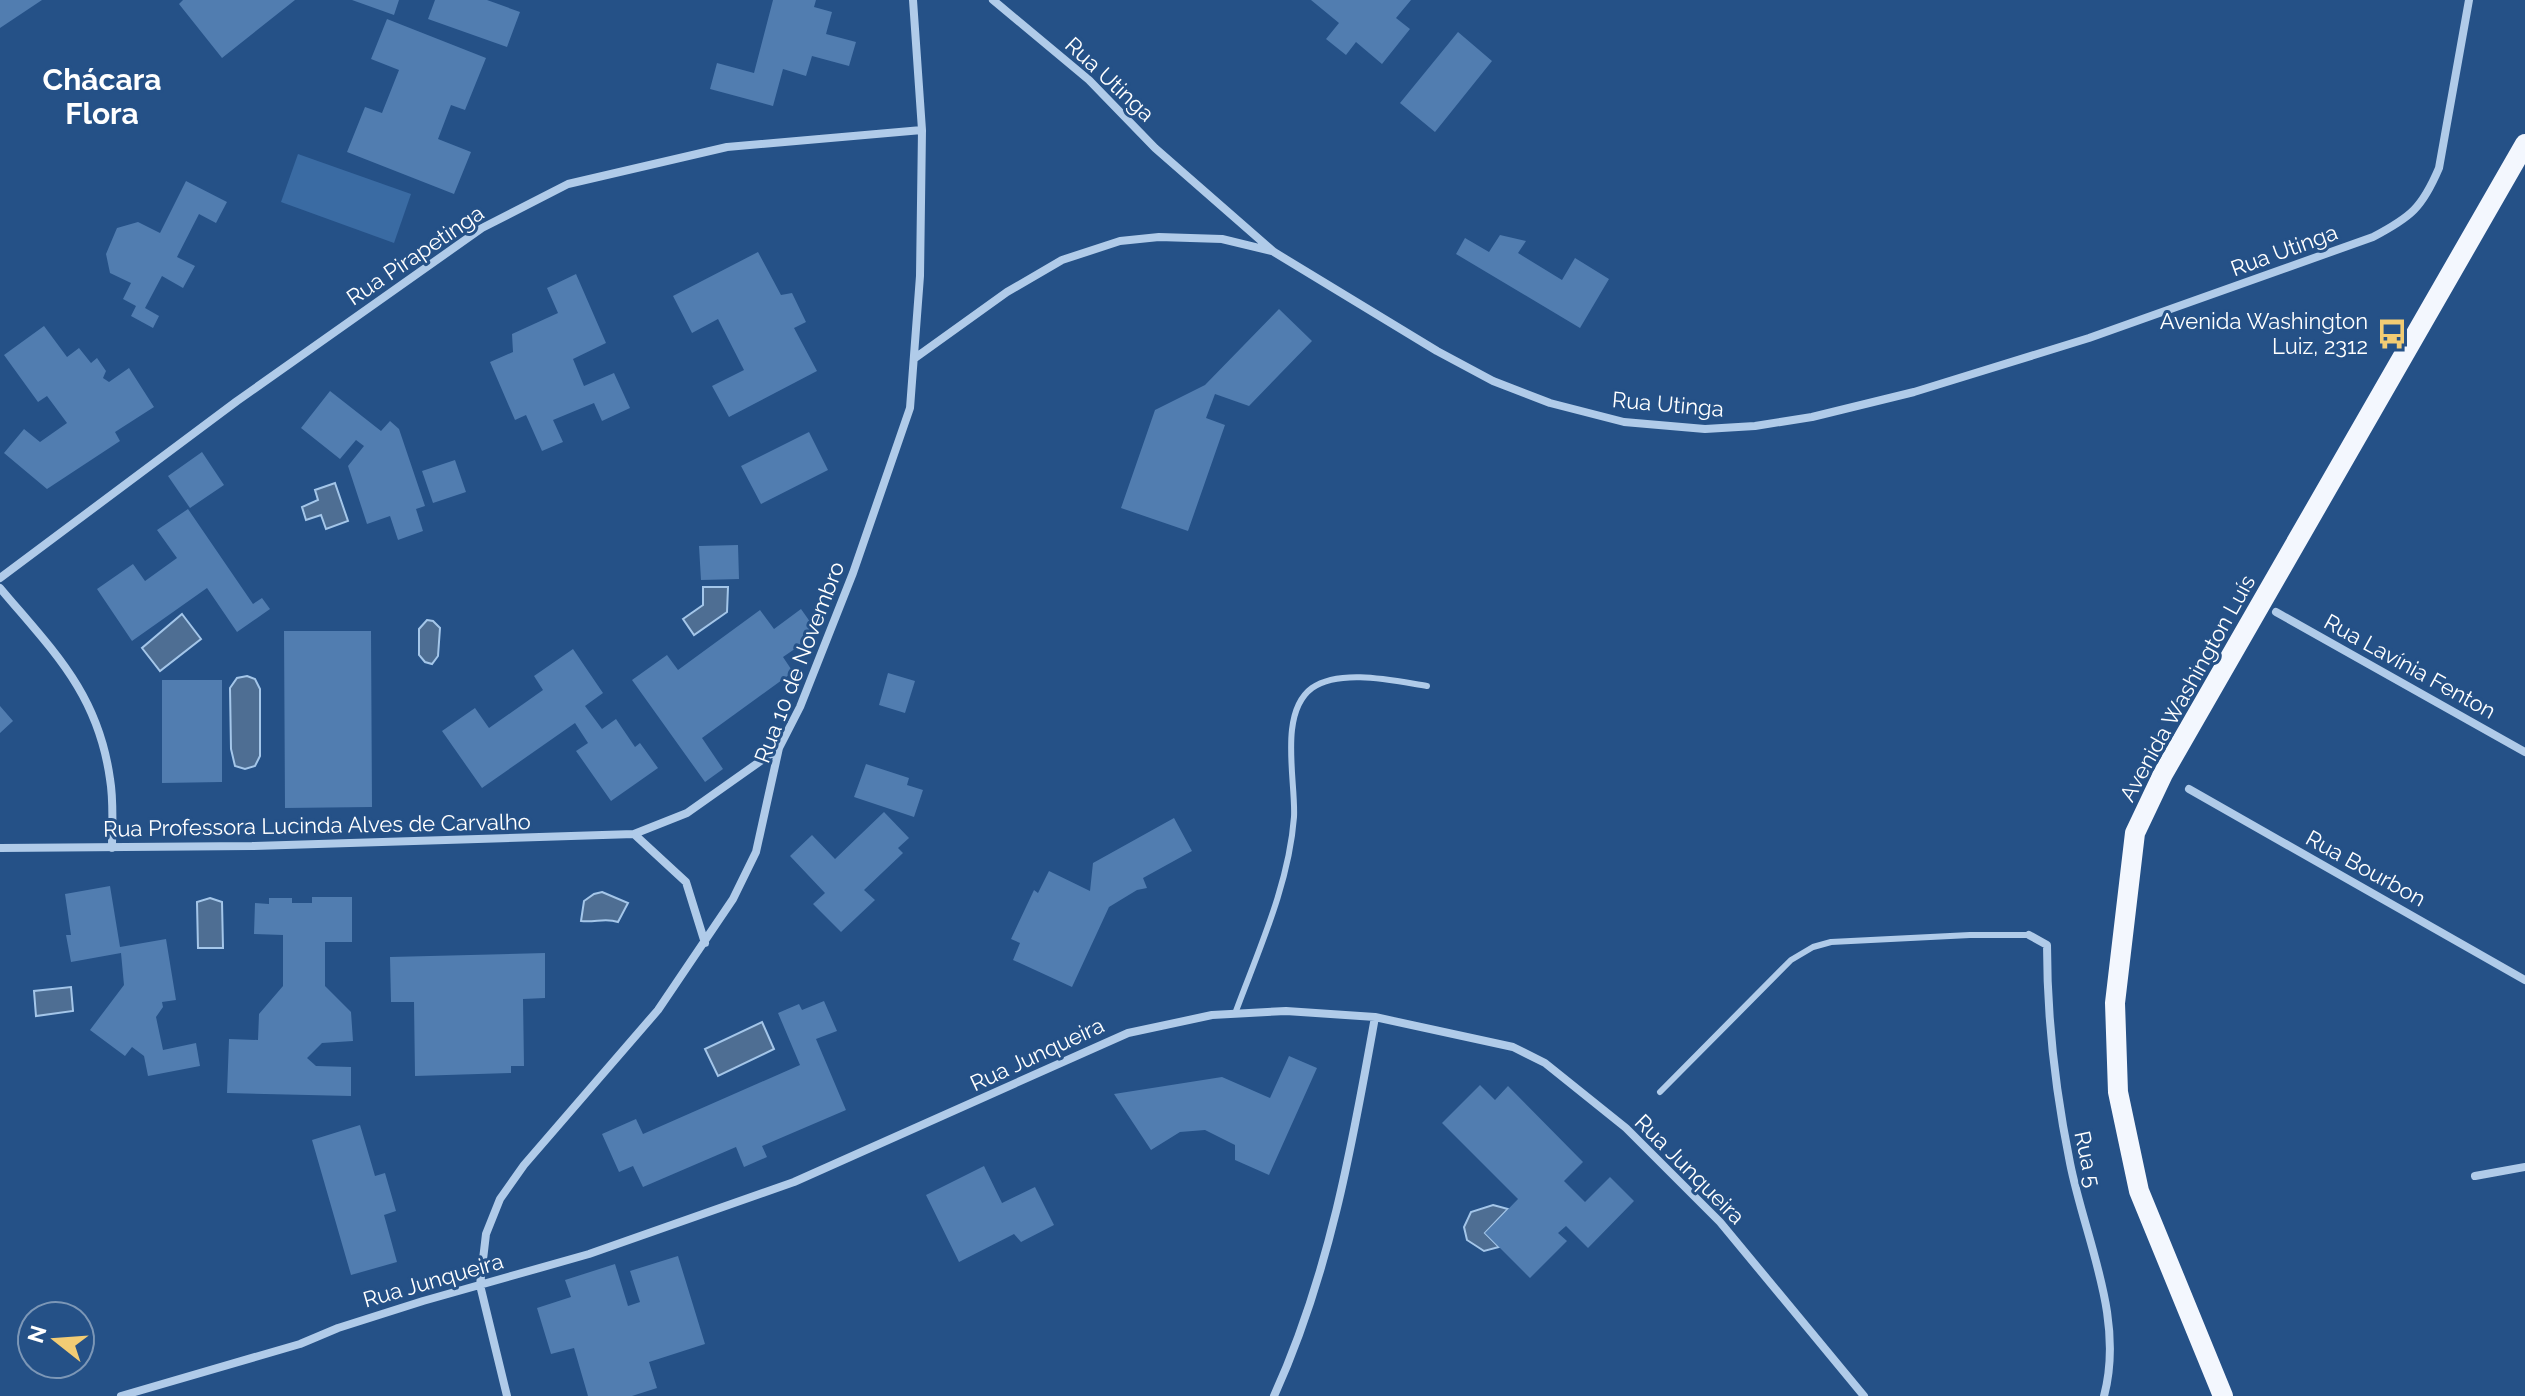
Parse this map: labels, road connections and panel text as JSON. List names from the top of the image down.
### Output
{
  "streets": {
    "main road": ["Avenida Washington Luís"],
    "street": [
      "Rua Utinga",
      "Rua Pirapetinga",
      "Rua 10 de Novembro",
      "Rua Lavínia Fenton",
      "Rua Professora Lucinda Alves de Carvalho",
      "Rua Bourbon",
      "Rua Junqueira",
      "Rua 5"
    ]
  },
  "crossings": [
    ["Rua Pirapetinga", "Rua 10 de Novembro"],
    ["Rua 10 de Novembro", "Rua Professora Lucinda Alves de Carvalho"],
    ["Rua 10 de Novembro", "Rua Junqueira"]
  ],
  "districts": ["Chácara Flora"],
  "places": {
    "bus stop": ["Avenida Washington Luiz, 2312"]
  },
  "north": "left"
}
